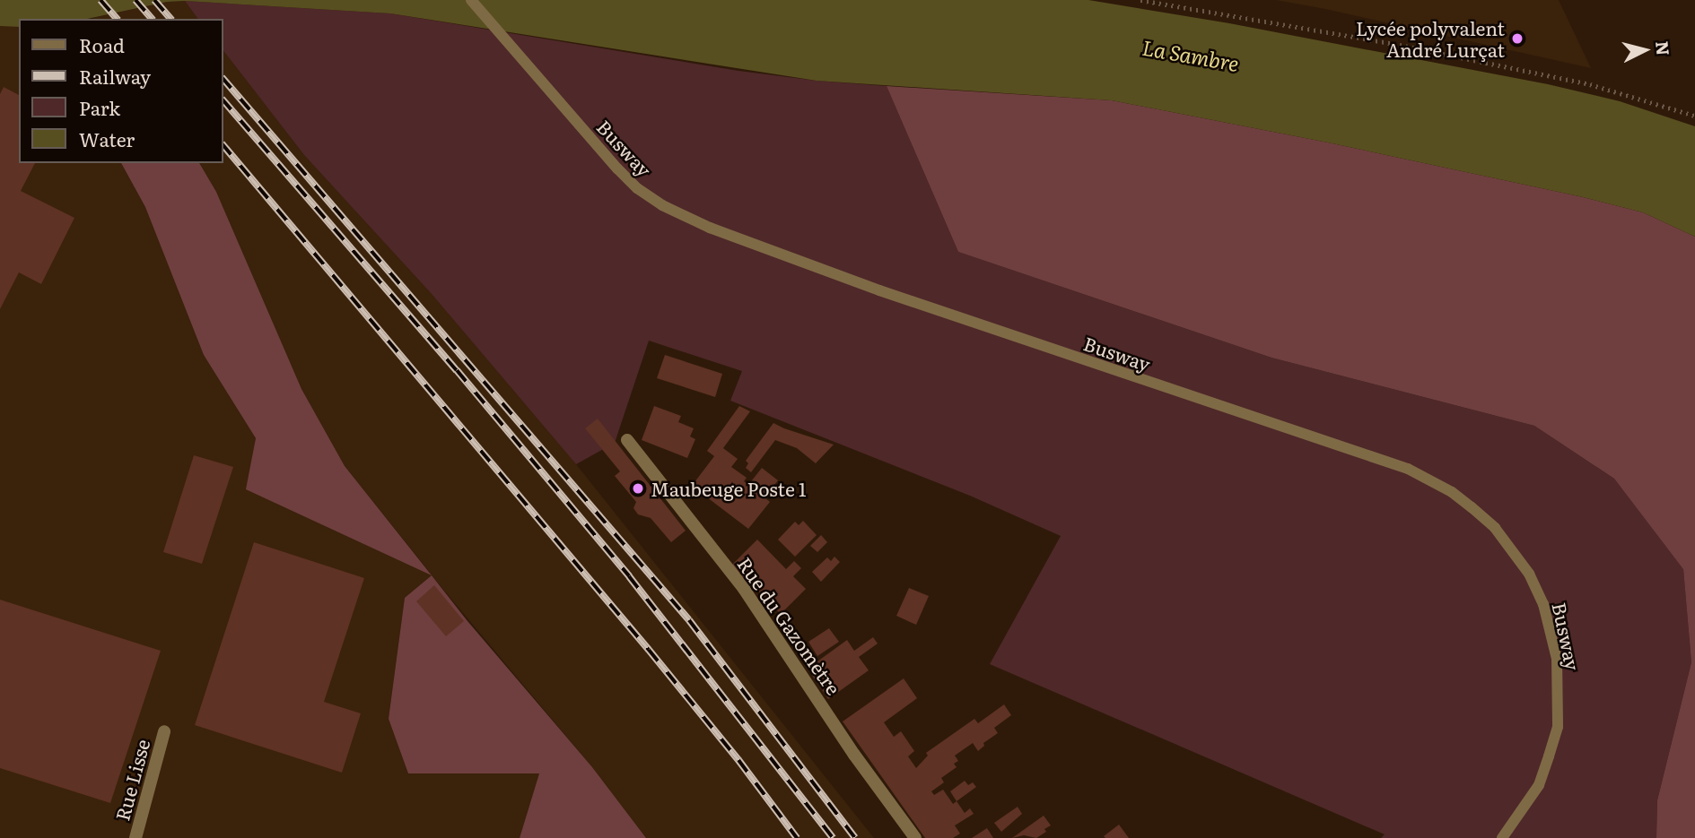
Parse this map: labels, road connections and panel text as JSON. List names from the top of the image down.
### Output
{
  "streets": {
    "street": ["Rue du Gazomètre", "Rue Lisse"],
    "lane": ["Busway"]
  },
  "water": ["La Sambre"],
  "places": ["Lycée polyvalent André Lurçat", "Maubeuge Poste 1"],
  "legend": [
    "Road",
    "Railway",
    "Park",
    "Water"
  ],
  "north": "right"
}
